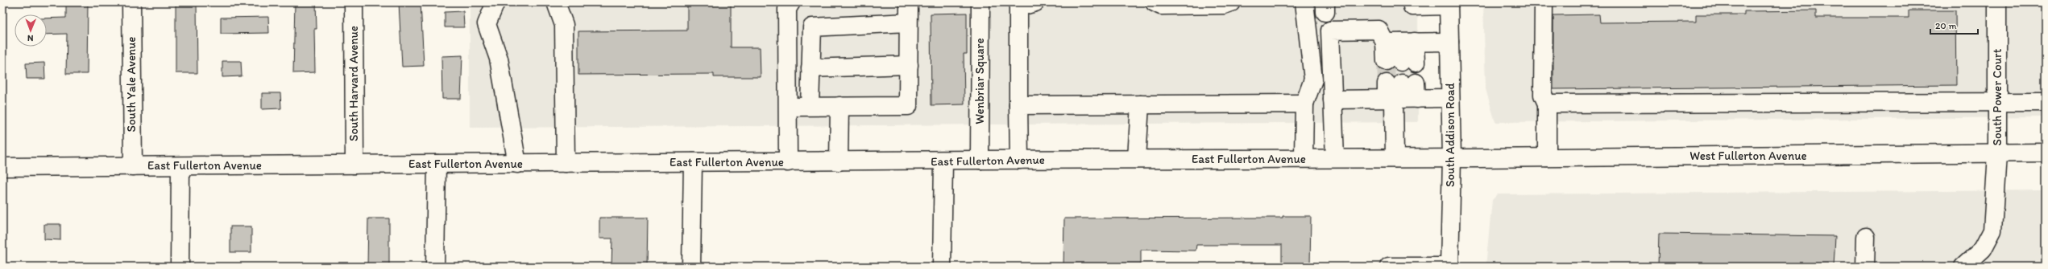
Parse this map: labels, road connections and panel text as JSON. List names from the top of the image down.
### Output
{
  "streets": {
    "street": [
      "Wenbriar Square",
      "South Harvard Avenue",
      "South Yale Avenue",
      "South Power Court",
      "South Addison Road",
      "West Fullerton Avenue",
      "East Fullerton Avenue"
    ]
  },
  "crossings": [
    ["Wenbriar Square", "East Fullerton Avenue"],
    ["South Harvard Avenue", "East Fullerton Avenue"],
    ["South Yale Avenue", "East Fullerton Avenue"],
    ["South Power Court", "West Fullerton Avenue"],
    ["South Addison Road", "West Fullerton Avenue"],
    ["South Addison Road", "East Fullerton Avenue"],
    ["West Fullerton Avenue", "East Fullerton Avenue"]
  ],
  "scale_bar": "20 m",
  "north": "bottom"
}
